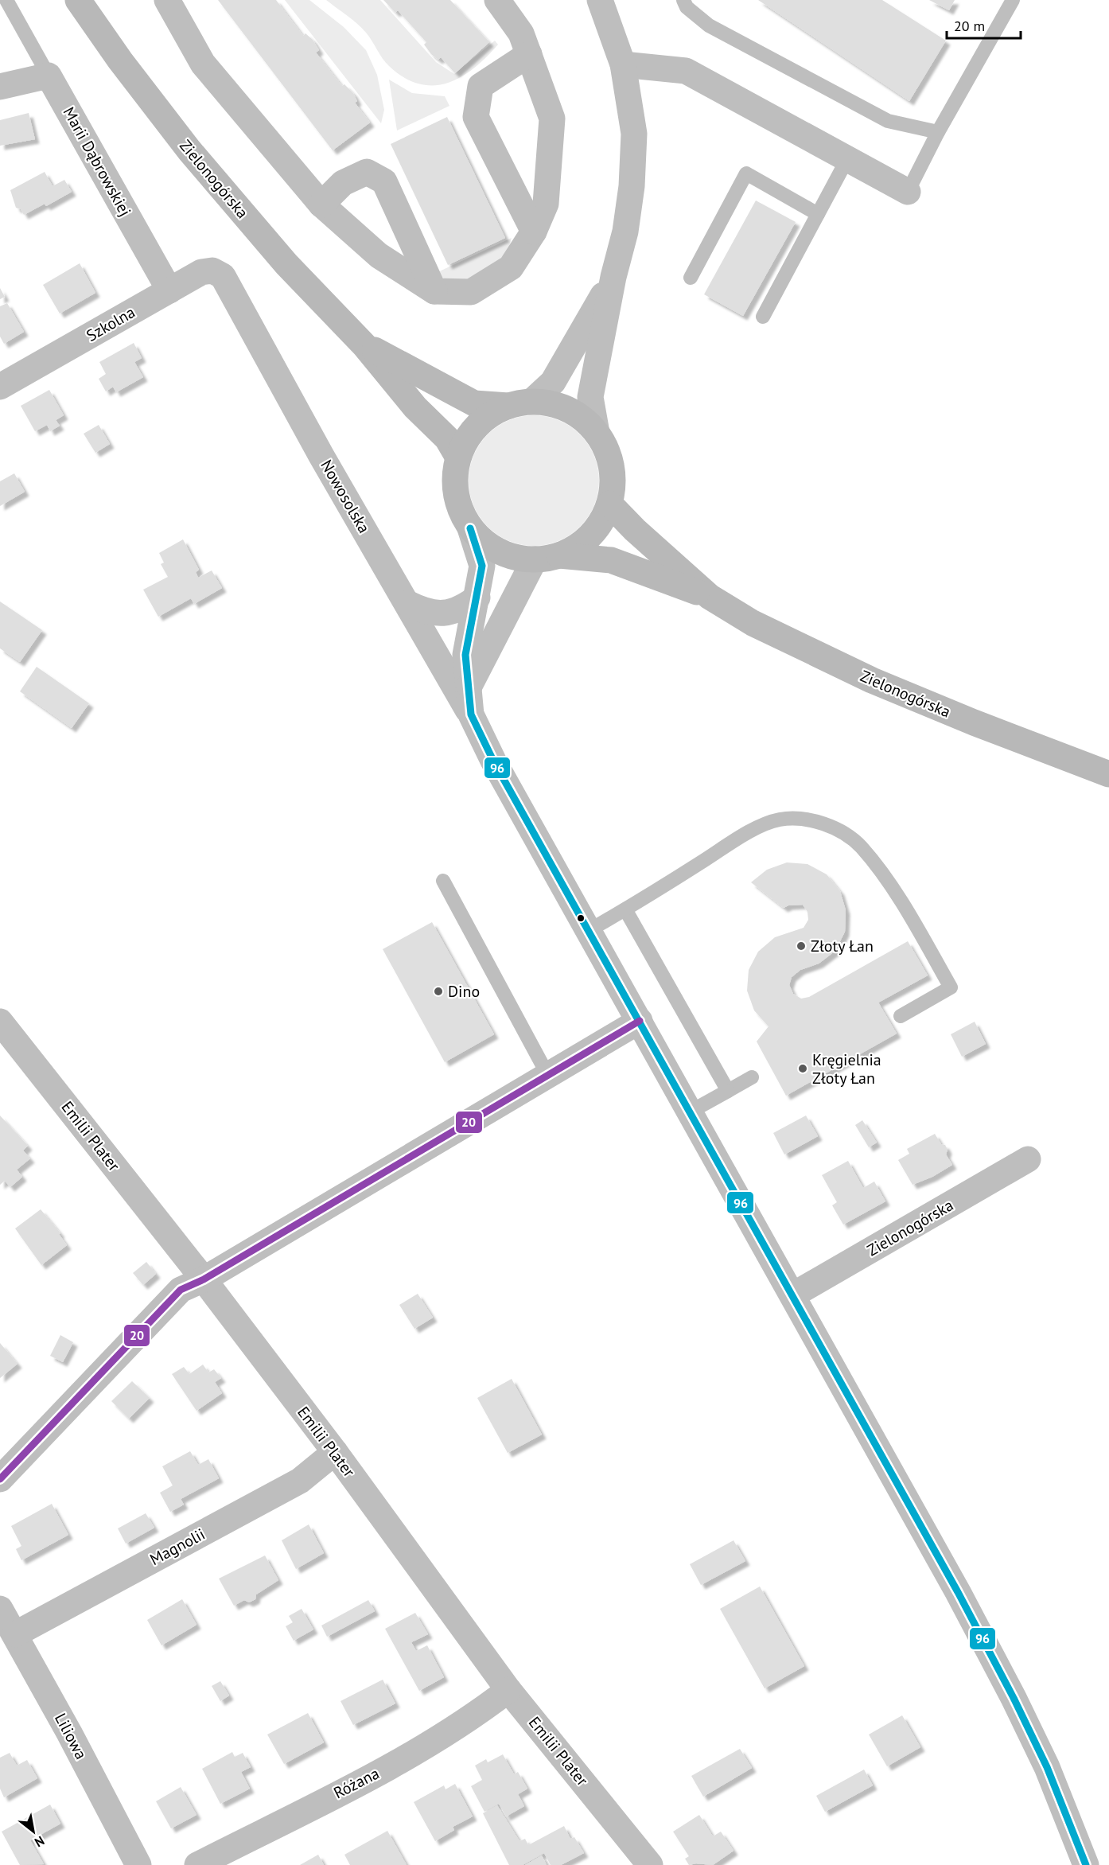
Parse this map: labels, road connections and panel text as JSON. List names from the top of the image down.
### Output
{
  "streets": {
    "street": [
      "Marii Dąbrowskiej",
      "Zielonogórska",
      "Szkolna",
      "Nowosolska",
      "Emilii Plater",
      "Magnolii",
      "Liliowa",
      "Różana"
    ]
  },
  "crossings": [
    ["Marii Dąbrowskiej", "Szkolna"],
    ["Zielonogórska", "Nowosolska"],
    ["Szkolna", "Nowosolska"],
    ["Emilii Plater", "Magnolii"],
    ["Emilii Plater", "Różana"],
    ["Magnolii", "Liliowa"]
  ],
  "places": ["Złoty Łan", "Dino", "Kręgielnia Złoty Łan"],
  "lines": ["transit line 96", "transit line 20"],
  "scale_bar": "20 m",
  "north": "bottom right"
}
